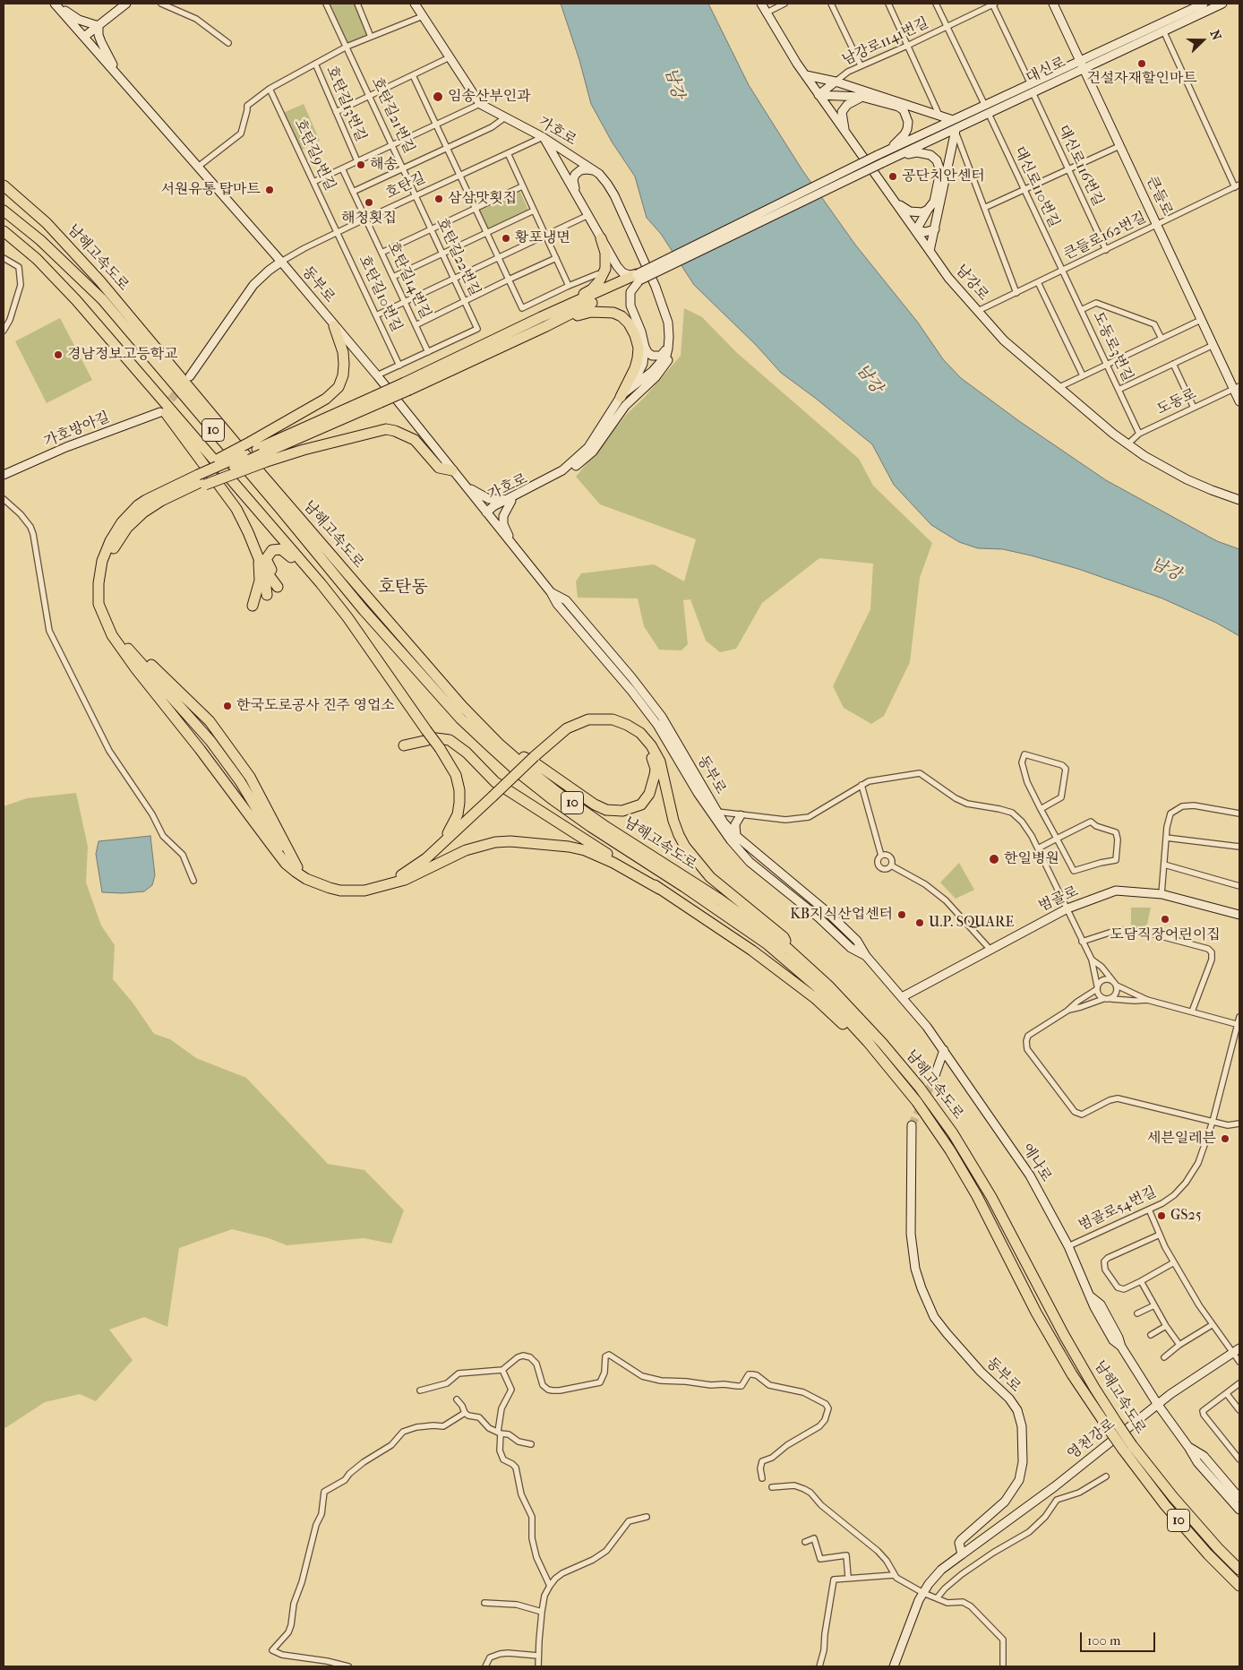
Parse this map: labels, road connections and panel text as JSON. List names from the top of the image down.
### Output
{
  "streets": {
    "highway": ["남해고속도로", "10"],
    "street": [
      "남강로1141번길",
      "대신로",
      "호탄길13번길",
      "호탄길21번길",
      "가호로",
      "호탄길9번길",
      "대신로116번길",
      "호탄길",
      "대신로110번길",
      "큰들로",
      "큰들로162번길",
      "호탄길22번길",
      "호탄길14번길",
      "남강로",
      "동부로",
      "호탄길10번길",
      "도동로3번길",
      "도동로",
      "가호방아길",
      "범골로",
      "에나로",
      "범골로54번길",
      "영천강로"
    ]
  },
  "crossings": [
    ["남강로1141번길", "대신로116번길"],
    ["남강로1141번길", "대신로110번길"],
    ["대신로", "대신로116번길"],
    ["대신로", "대신로110번길"],
    ["대신로", "큰들로"],
    ["호탄길13번길", "호탄길9번길"],
    ["호탄길21번길", "호탄길"],
    ["호탄길21번길", "호탄길22번길"],
    ["가호로", "호탄길"],
    ["가호로", "동부로"],
    ["호탄길9번길", "호탄길"],
    ["호탄길9번길", "호탄길10번길"],
    ["대신로116번길", "큰들로162번길"],
    ["호탄길", "호탄길22번길"],
    ["호탄길", "호탄길14번길"],
    ["호탄길", "동부로"],
    ["호탄길", "호탄길10번길"],
    ["대신로110번길", "큰들로162번길"],
    ["대신로110번길", "도동로3번길"],
    ["큰들로", "큰들로162번길"],
    ["큰들로", "도동로"],
    ["큰들로162번길", "남강로"],
    ["큰들로162번길", "도동로3번길"],
    ["호탄길22번길", "호탄길14번길"],
    ["남강로", "도동로"],
    ["동부로", "범골로"],
    ["동부로", "에나로"],
    ["동부로", "영천강로"],
    ["도동로3번길", "도동로"],
    ["에나로", "범골로54번길"],
    ["에나로", "영천강로"]
  ],
  "districts": ["호탄동"],
  "water": ["남강"],
  "places": [
    "건설자재할인마트",
    "임송산부인과",
    "해송",
    "공단치안센터",
    "서원유통 탑마트",
    "삼삼맛횟집",
    "해청횟집",
    "황포냉면",
    "경남정보고등학교",
    "한국도로공사 진주 영업소",
    "한일병원",
    "KB지식산업센터",
    "도담직장어린이집",
    "U.P. SQUARE",
    "세븐일레븐",
    "GS25"
  ],
  "scale_bar": "100 m",
  "north": "right"
}
